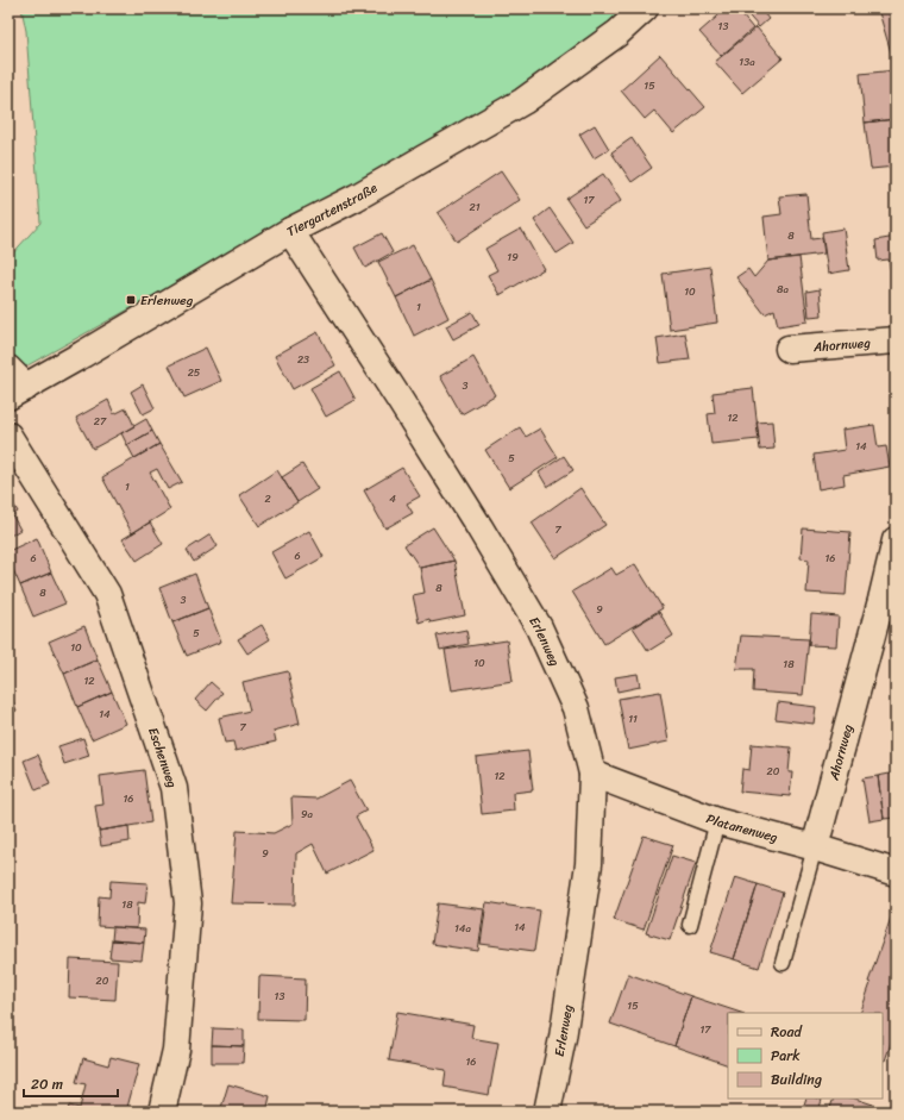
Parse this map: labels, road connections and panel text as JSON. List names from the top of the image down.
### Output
{
  "streets": {
    "street": [
      "Tiergartenstraße",
      "Ahornweg",
      "Erlenweg",
      "Eschenweg",
      "Platanenweg"
    ]
  },
  "crossings": [
    ["Tiergartenstraße", "Erlenweg"],
    ["Ahornweg", "Platanenweg"],
    ["Erlenweg", "Platanenweg"]
  ],
  "places": {
    "transit": ["Erlenweg"]
  },
  "house_numbers": [
    "13",
    "13a",
    "15",
    "17",
    "21",
    "8",
    "19",
    "8a",
    "10",
    "1",
    "23",
    "25",
    "3",
    "12",
    "27",
    "14",
    "5",
    "1",
    "2",
    "4",
    "7",
    "6",
    "6",
    "16",
    "8",
    "8",
    "3",
    "9",
    "5",
    "10",
    "10",
    "18",
    "12",
    "14",
    "11",
    "7",
    "20",
    "12",
    "16",
    "9a",
    "9",
    "18",
    "14",
    "14a",
    "20",
    "13",
    "15",
    "17",
    "16"
  ],
  "legend": ["Road", "Park", "Building"],
  "scale_bar": "20 m"
}
